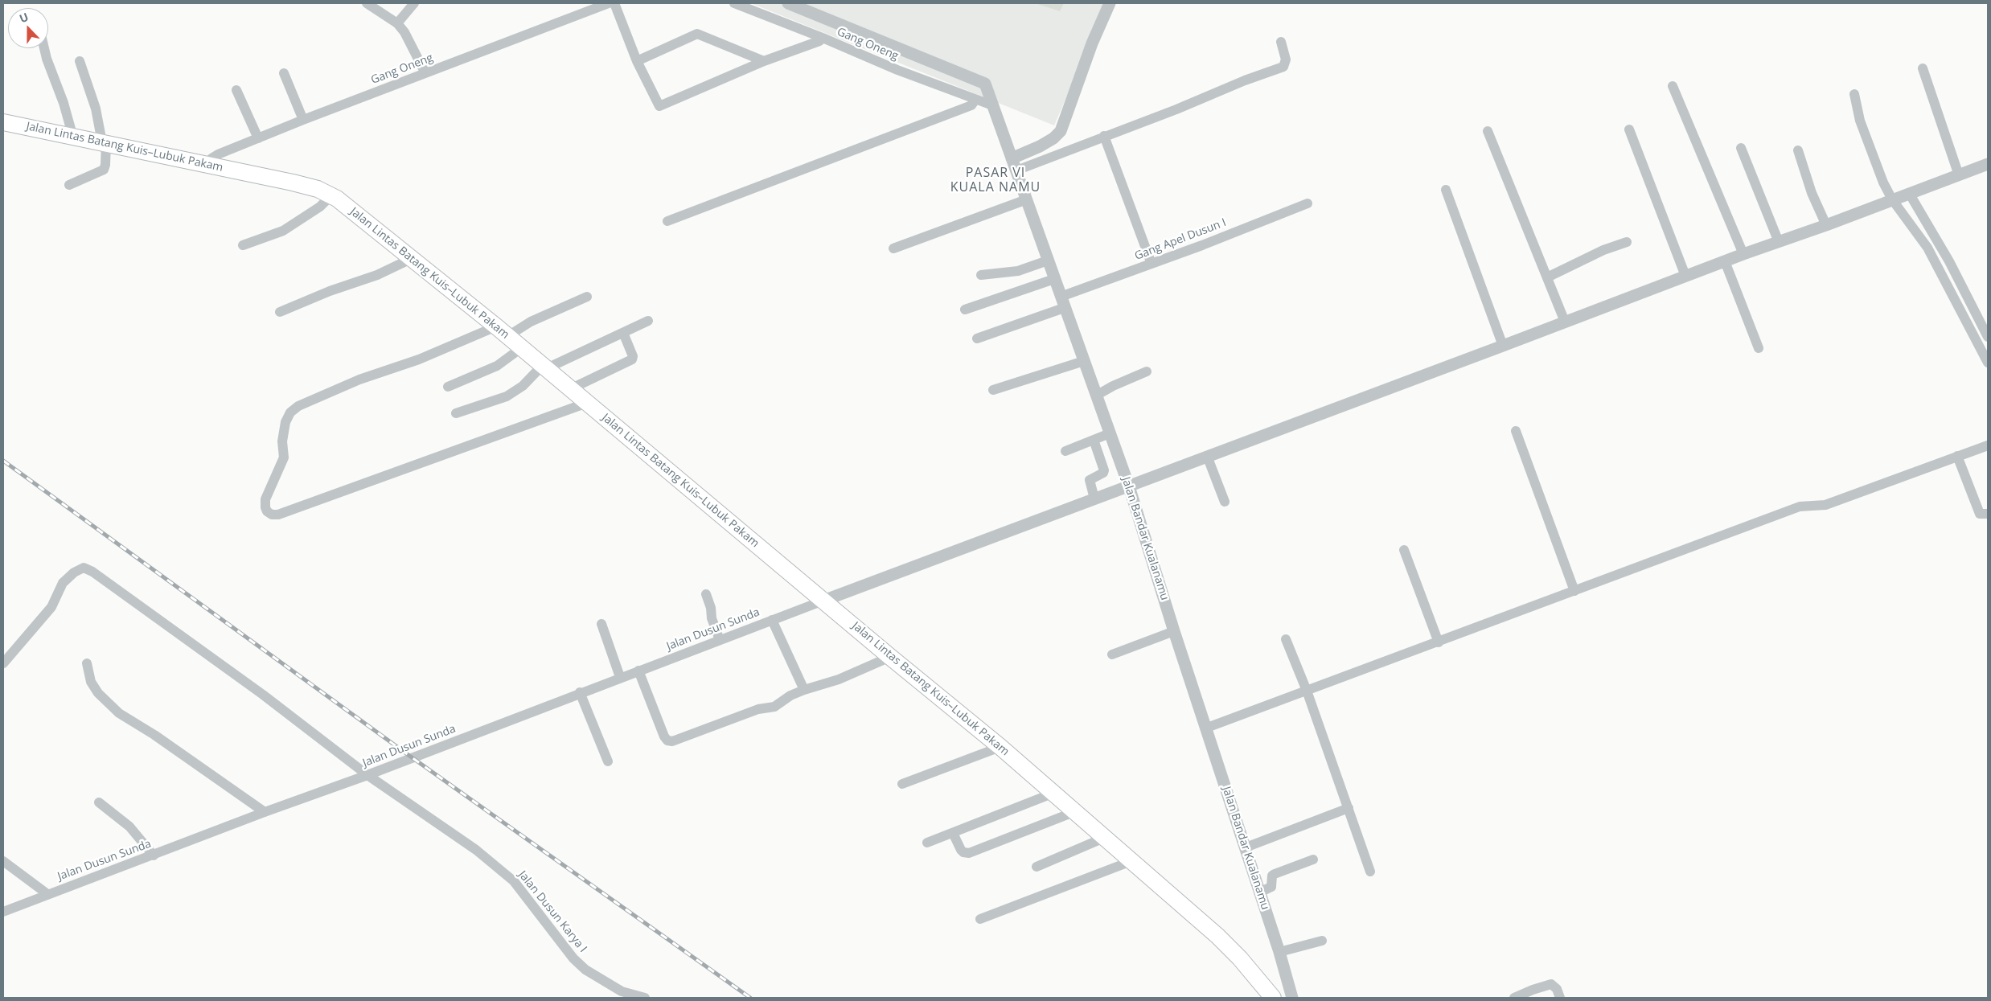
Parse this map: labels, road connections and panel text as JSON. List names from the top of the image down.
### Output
{
  "streets": {
    "highway": ["Jalan Lintas Batang Kuis–Lubuk Pakam"],
    "street": [
      "Gang Oneng",
      "Gang Apel Dusun I",
      "Jalan Bandar Kualanamu",
      "Jalan Dusun Sunda",
      "Jalan Dusun Karya I"
    ]
  },
  "crossings": [
    ["Gang Oneng", "Jalan Lintas Batang Kuis–Lubuk Pakam"],
    ["Gang Oneng", "Jalan Bandar Kualanamu"],
    ["Jalan Lintas Batang Kuis–Lubuk Pakam", "Jalan Dusun Sunda"],
    ["Gang Apel Dusun I", "Jalan Bandar Kualanamu"],
    ["Jalan Dusun Sunda", "Jalan Dusun Karya I"]
  ],
  "districts": ["PASAR VI KUALA NAMU"],
  "north": "top"
}
